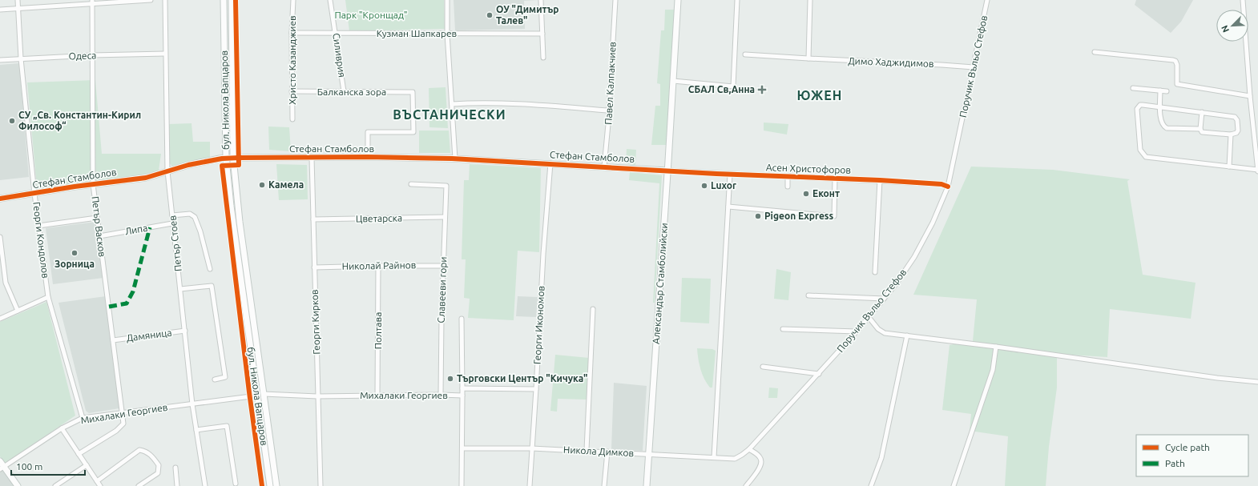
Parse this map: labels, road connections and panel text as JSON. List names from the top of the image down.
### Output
{
  "streets": {
    "street": [
      "Кузман Шапкарев",
      "Силиврия",
      "Одеса",
      "Христо Казанджиев",
      "Димо Хаджидимов",
      "Поручик Въльо Стефов",
      "Павел Калпакчиев",
      "Балканска зора",
      "бул. Никола Вапцаров",
      "Стефан Стамболов",
      "Асен Христофоров",
      "Цветарска",
      "Петър Васков",
      "Липа",
      "Георги Кондолов",
      "Петър Стоев",
      "Николай Райнов",
      "Александър Стамболийски",
      "Славееви гори",
      "Георги Кирков",
      "Георги Икономов",
      "Полтава",
      "Дамяница",
      "Михалаки Георгиев",
      "Никола Димков"
    ]
  },
  "crossings": [
    ["Кузман Шапкарев", "Силиврия"],
    ["Кузман Шапкарев", "Христо Казанджиев"],
    ["Силиврия", "Балканска зора"],
    ["Одеса", "Петър Васков"],
    ["Одеса", "Георги Кондолов"],
    ["Одеса", "Петър Стоев"],
    ["Христо Казанджиев", "Балканска зора"],
    ["Димо Хаджидимов", "Поручик Въльо Стефов"],
    ["Поручик Въльо Стефов", "Асен Христофоров"],
    ["Поручик Въльо Стефов", "Никола Димков"],
    ["Павел Калпакчиев", "Стефан Стамболов"],
    ["Балканска зора", "Стефан Стамболов"],
    ["бул. Никола Вапцаров", "Стефан Стамболов"],
    ["бул. Никола Вапцаров", "Михалаки Георгиев"],
    ["Стефан Стамболов", "Асен Христофоров"],
    ["Стефан Стамболов", "Петър Васков"],
    ["Стефан Стамболов", "Георги Кондолов"],
    ["Стефан Стамболов", "Петър Стоев"],
    ["Стефан Стамболов", "Александър Стамболийски"],
    ["Стефан Стамболов", "Георги Кирков"],
    ["Стефан Стамболов", "Георги Икономов"],
    ["Асен Христофоров", "Александър Стамболийски"],
    ["Цветарска", "Славееви гори"],
    ["Цветарска", "Георги Кирков"],
    ["Петър Васков", "Липа"],
    ["Петър Васков", "Дамяница"],
    ["Петър Васков", "Михалаки Георгиев"],
    ["Липа", "Петър Стоев"],
    ["Георги Кондолов", "Михалаки Георгиев"],
    ["Петър Стоев", "Дамяница"],
    ["Петър Стоев", "Михалаки Георгиев"],
    ["Николай Райнов", "Славееви гори"],
    ["Николай Райнов", "Георги Кирков"],
    ["Николай Райнов", "Полтава"],
    ["Александър Стамболийски", "Никола Димков"],
    ["Славееви гори", "Михалаки Георгиев"],
    ["Георги Кирков", "Михалаки Георгиев"],
    ["Георги Икономов", "Никола Димков"],
    ["Полтава", "Михалаки Георгиев"]
  ],
  "districts": ["ЮЖЕН", "ВЪСТАНИЧЕСКИ"],
  "parks": ["Парк \"Кронщад\""],
  "places": {
    "other": [
      "ОУ \"Димитър Талев\"",
      "СУ „Св. Константин-Кирил Философ“",
      "Камела",
      "Luxor",
      "Еконт",
      "Pigeon Express",
      "Зорница",
      "Търговски Център \"Кичука\""
    ],
    "health": ["СБАЛ Св,Анна"]
  },
  "legend": ["Cycle path", "Path"],
  "scale_bar": "100 m",
  "north": "bottom left"
}
